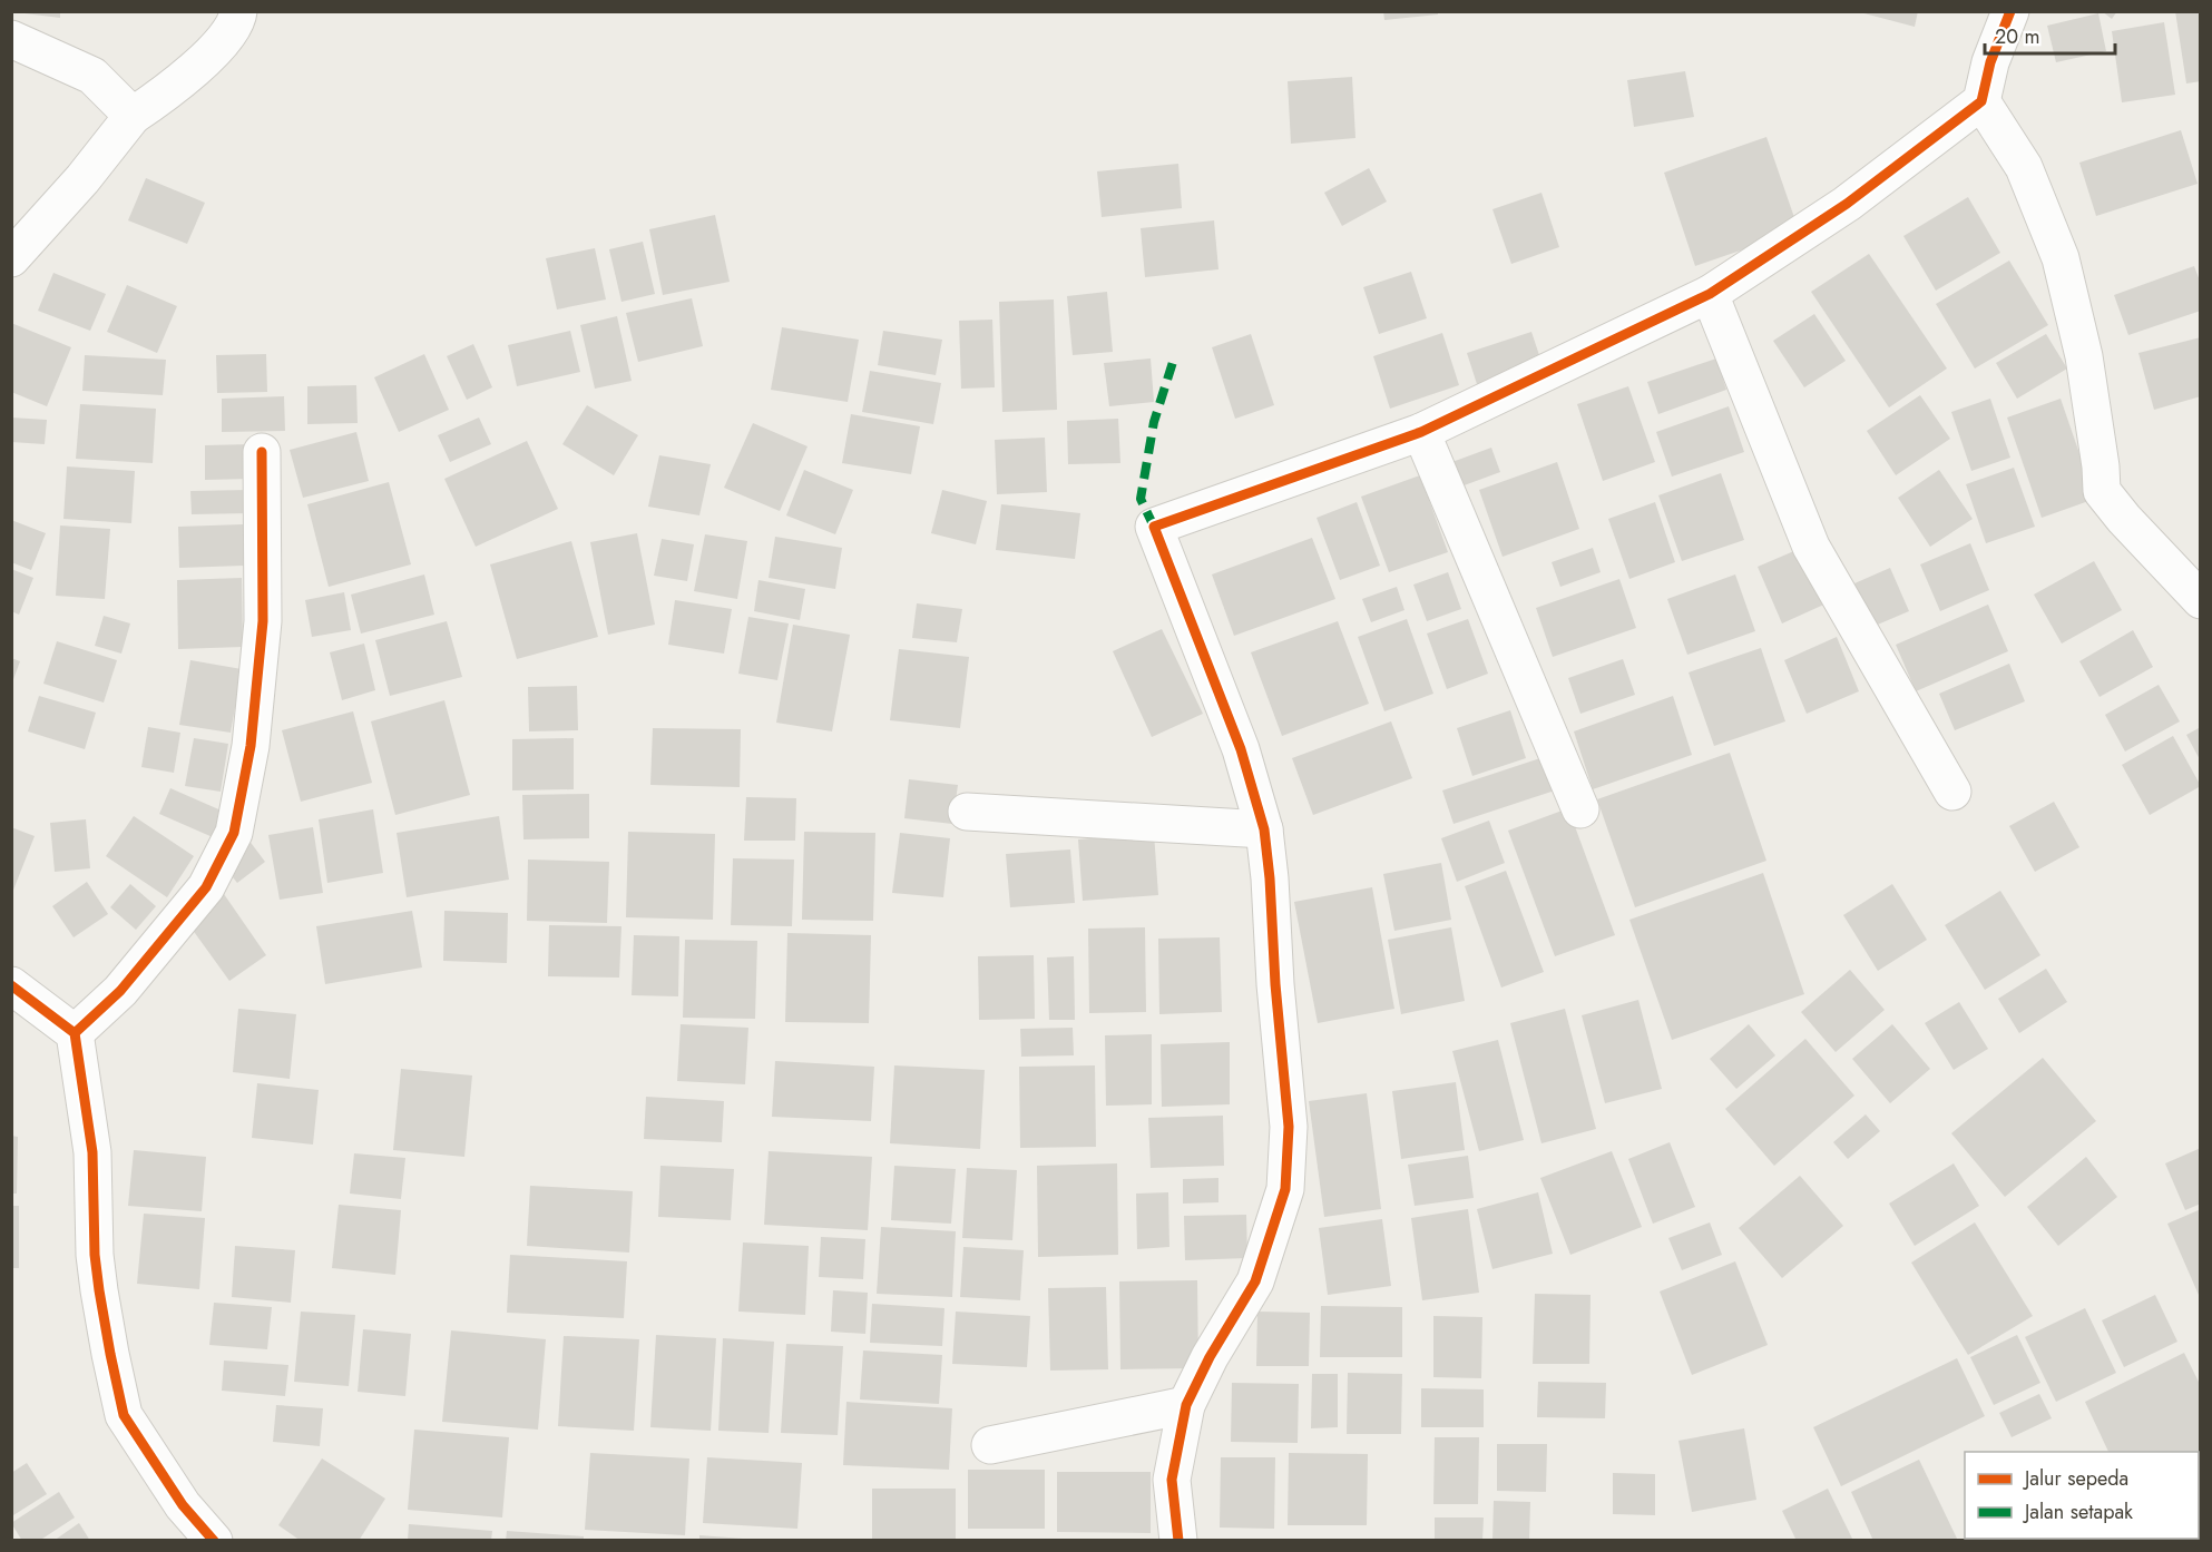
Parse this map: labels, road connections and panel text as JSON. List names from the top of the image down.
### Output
{
  "legend": ["Jalur sepeda", "Jalan setapak"],
  "scale_bar": "20 m"
}
